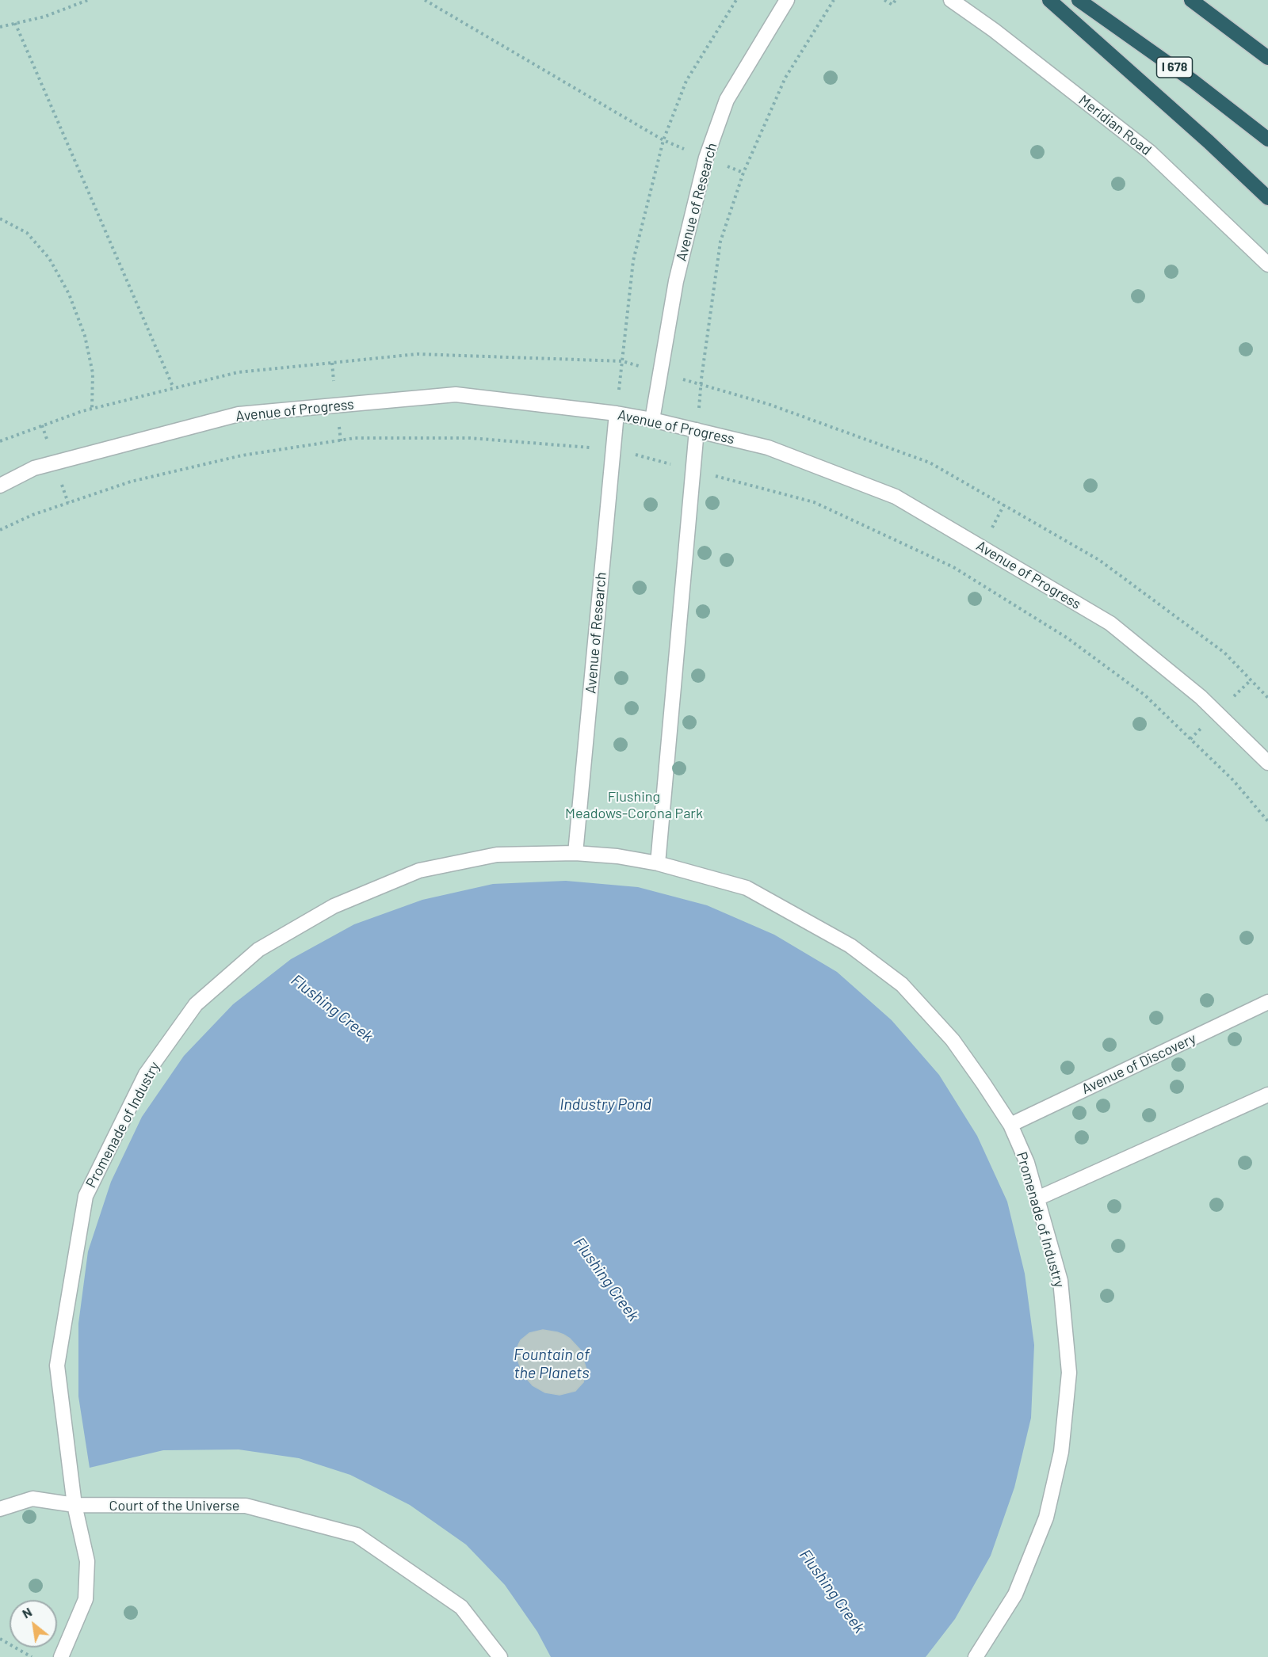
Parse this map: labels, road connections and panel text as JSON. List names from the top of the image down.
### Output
{
  "streets": {
    "highway": ["I 678"],
    "street": [
      "Meridian Road",
      "Avenue of Research",
      "Avenue of Progress",
      "Avenue of Discovery",
      "Promenade of Industry",
      "Court of the Universe"
    ]
  },
  "crossings": [
    ["Avenue of Research", "Avenue of Progress"],
    ["Avenue of Research", "Promenade of Industry"],
    ["Avenue of Discovery", "Promenade of Industry"],
    ["Promenade of Industry", "Court of the Universe"]
  ],
  "water": ["Flushing Creek", "Industry Pond", "Fountain of the Planets"],
  "parks": ["Flushing Meadows-Corona Park"],
  "north": "top left"
}
